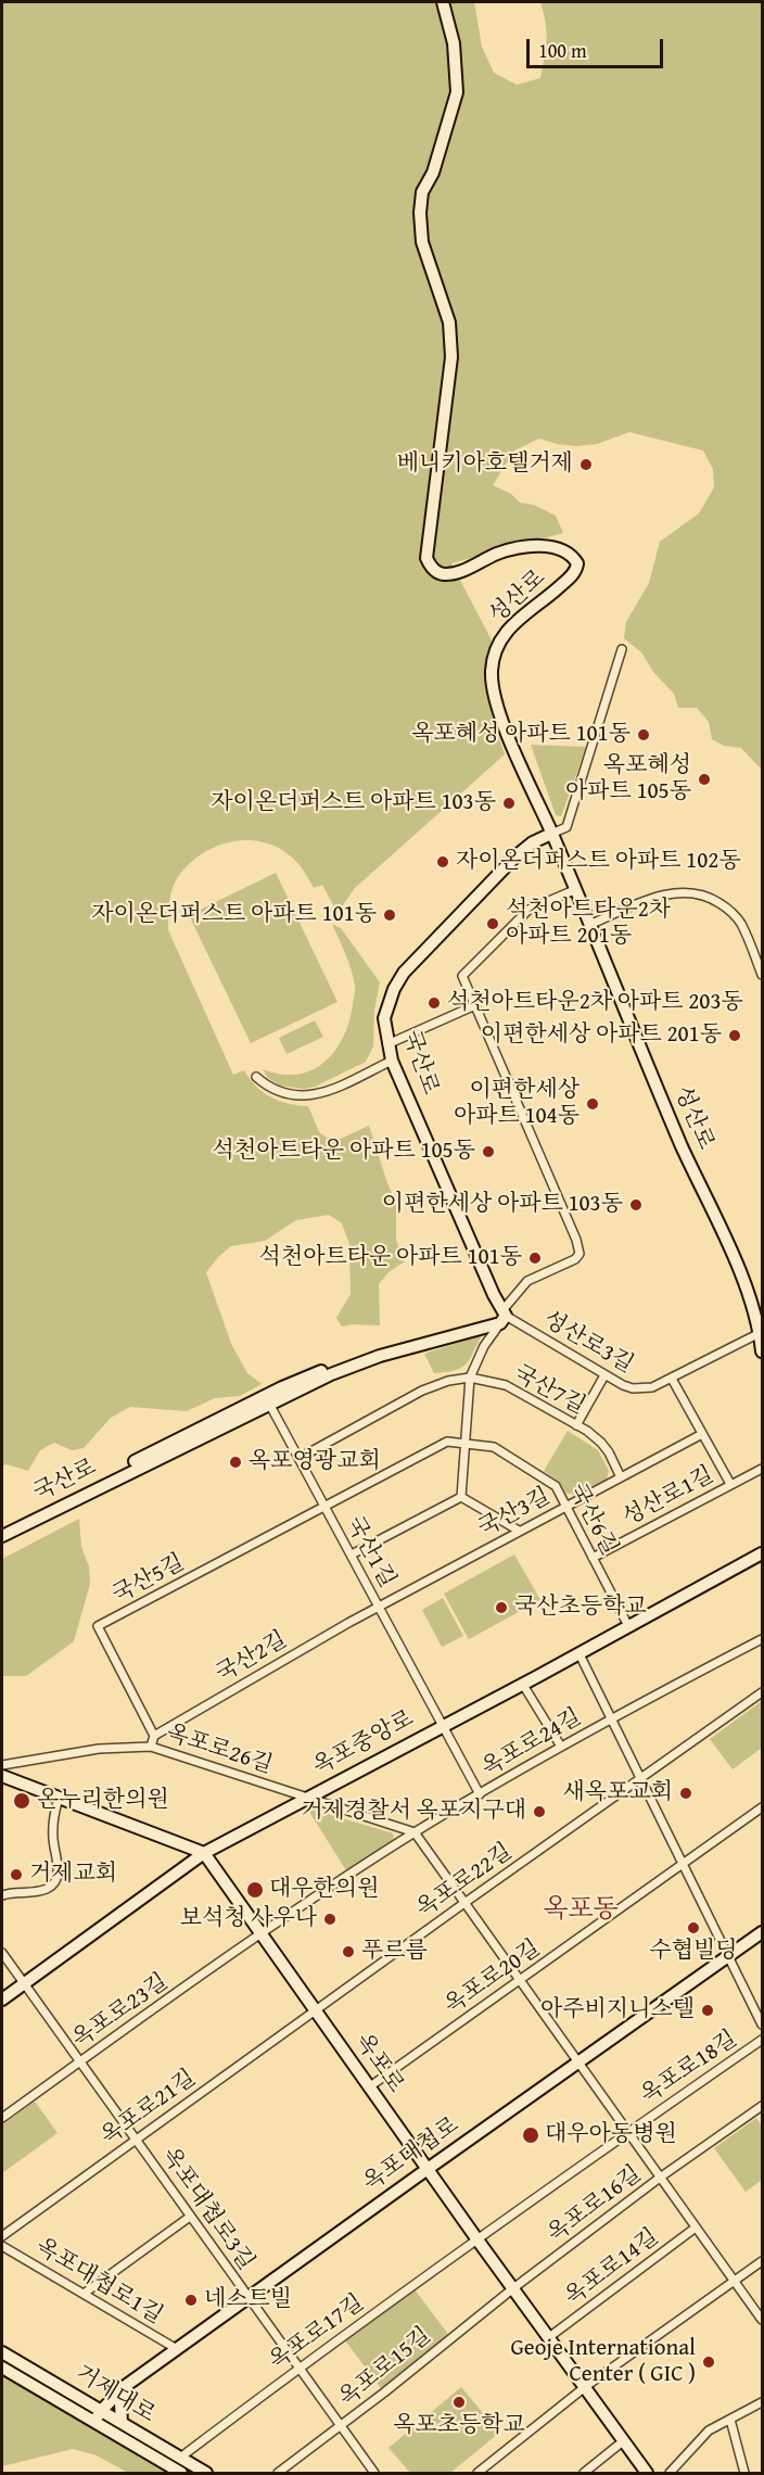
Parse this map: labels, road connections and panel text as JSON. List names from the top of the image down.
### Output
{
  "streets": {
    "street": [
      "성산로",
      "국산로",
      "성산로3길",
      "국산7길",
      "성산로1길",
      "국산3길",
      "국산6길",
      "국산1길",
      "국산5길",
      "국산2길",
      "옥포중앙로",
      "옥포로24길",
      "옥포로26길",
      "옥포로22길",
      "옥포로20길",
      "옥포로23길",
      "옥포로",
      "옥포로18길",
      "옥포로21길",
      "옥포대첩로",
      "옥포로16길",
      "옥포대첩로3길",
      "옥포로14길",
      "옥포대첩로1길",
      "옥포로17길",
      "옥포로15길",
      "거제대로"
    ]
  },
  "crossings": [
    ["성산로", "국산로"],
    ["성산로", "성산로3길"],
    ["국산로", "성산로3길"],
    ["국산로", "국산1길"],
    ["국산7길", "국산3길"],
    ["국산7길", "국산1길"],
    ["성산로1길", "국산6길"],
    ["국산3길", "국산6길"],
    ["국산3길", "국산1길"],
    ["국산3길", "국산2길"],
    ["국산6길", "국산1길"],
    ["국산6길", "국산5길"],
    ["국산6길", "옥포중앙로"],
    ["국산1길", "국산5길"],
    ["국산1길", "국산2길"],
    ["국산1길", "옥포중앙로"],
    ["국산1길", "옥포로24길"],
    ["국산5길", "국산2길"],
    ["옥포중앙로", "옥포로26길"],
    ["옥포중앙로", "옥포로"],
    ["옥포중앙로", "옥포대첩로3길"],
    ["옥포로24길", "옥포로26길"],
    ["옥포로24길", "옥포로23길"],
    ["옥포로24길", "옥포로"],
    ["옥포로22길", "옥포로"],
    ["옥포로22길", "옥포로21길"],
    ["옥포로20길", "옥포로"],
    ["옥포로23길", "옥포로"],
    ["옥포로23길", "옥포대첩로3길"],
    ["옥포로", "옥포로18길"],
    ["옥포로", "옥포로21길"],
    ["옥포로", "옥포대첩로"],
    ["옥포로", "옥포로16길"],
    ["옥포로", "옥포로14길"],
    ["옥포로", "옥포로17길"],
    ["옥포로", "옥포로15길"],
    ["옥포로18길", "옥포로17길"],
    ["옥포로21길", "옥포대첩로3길"],
    ["옥포대첩로", "옥포대첩로3길"],
    ["옥포대첩로", "옥포대첩로1길"],
    ["옥포대첩로", "거제대로"],
    ["옥포로16길", "옥포로15길"],
    ["옥포대첩로3길", "옥포로17길"],
    ["옥포대첩로3길", "옥포로15길"],
    ["옥포로17길", "거제대로"]
  ],
  "districts": ["옥포동"],
  "places": [
    "베니키아호텔거제",
    "옥포혜성 아파트 101동",
    "옥포혜성 아파트 105동",
    "자이온더퍼스트 아파트 103동",
    "자이온더퍼스트 아파트 102동",
    "자이온더퍼스트 아파트 101동",
    "석천아트타운2차 아파트 201동",
    "석천아트타운2차 아파트 203동",
    "이편한세상 아파트 201동",
    "이편한세상 아파트 104동",
    "석천아트타운 아파트 105동",
    "이편한세상 아파트 103동",
    "석천아트타운 아파트 101동",
    "옥포영광교회",
    "국산초등학교",
    "새옥포교회",
    "온누리한의원",
    "거제경찰서 옥포지구대",
    "거제교회",
    "대우한의원",
    "보석청 사우나",
    "수협빌딩",
    "푸르름",
    "아주비지니스텔",
    "대우아동병원",
    "네스트빌",
    "Geoje International Center ( GIC )",
    "옥포초등학교"
  ],
  "scale_bar": "100 m"
}
